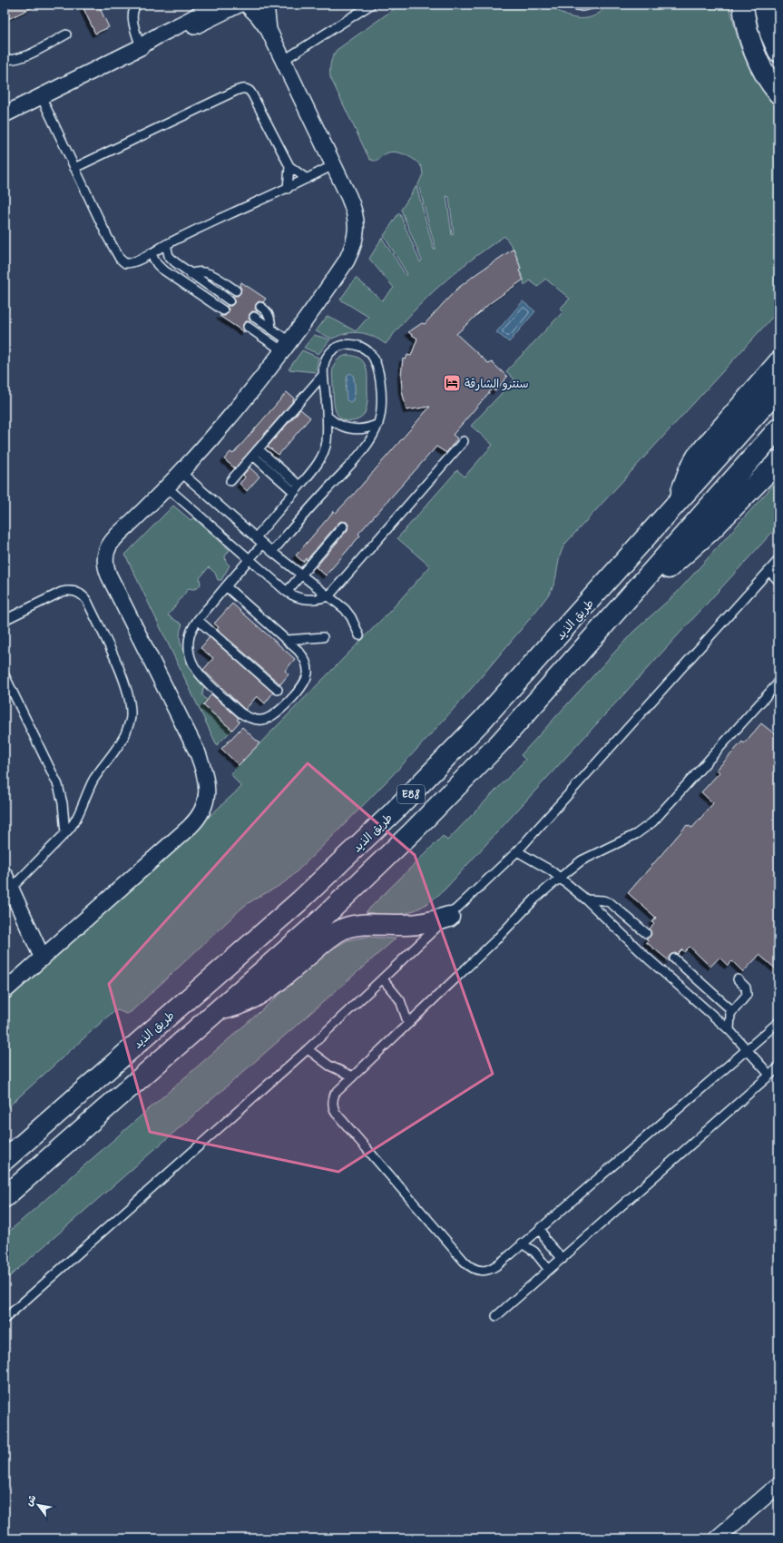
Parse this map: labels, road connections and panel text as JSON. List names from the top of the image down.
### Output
{
  "streets": {
    "highway": ["طريق الذيد", "E88"]
  },
  "places": {
    "hotel": ["سنترو الشارقة"]
  },
  "north": "top left"
}
